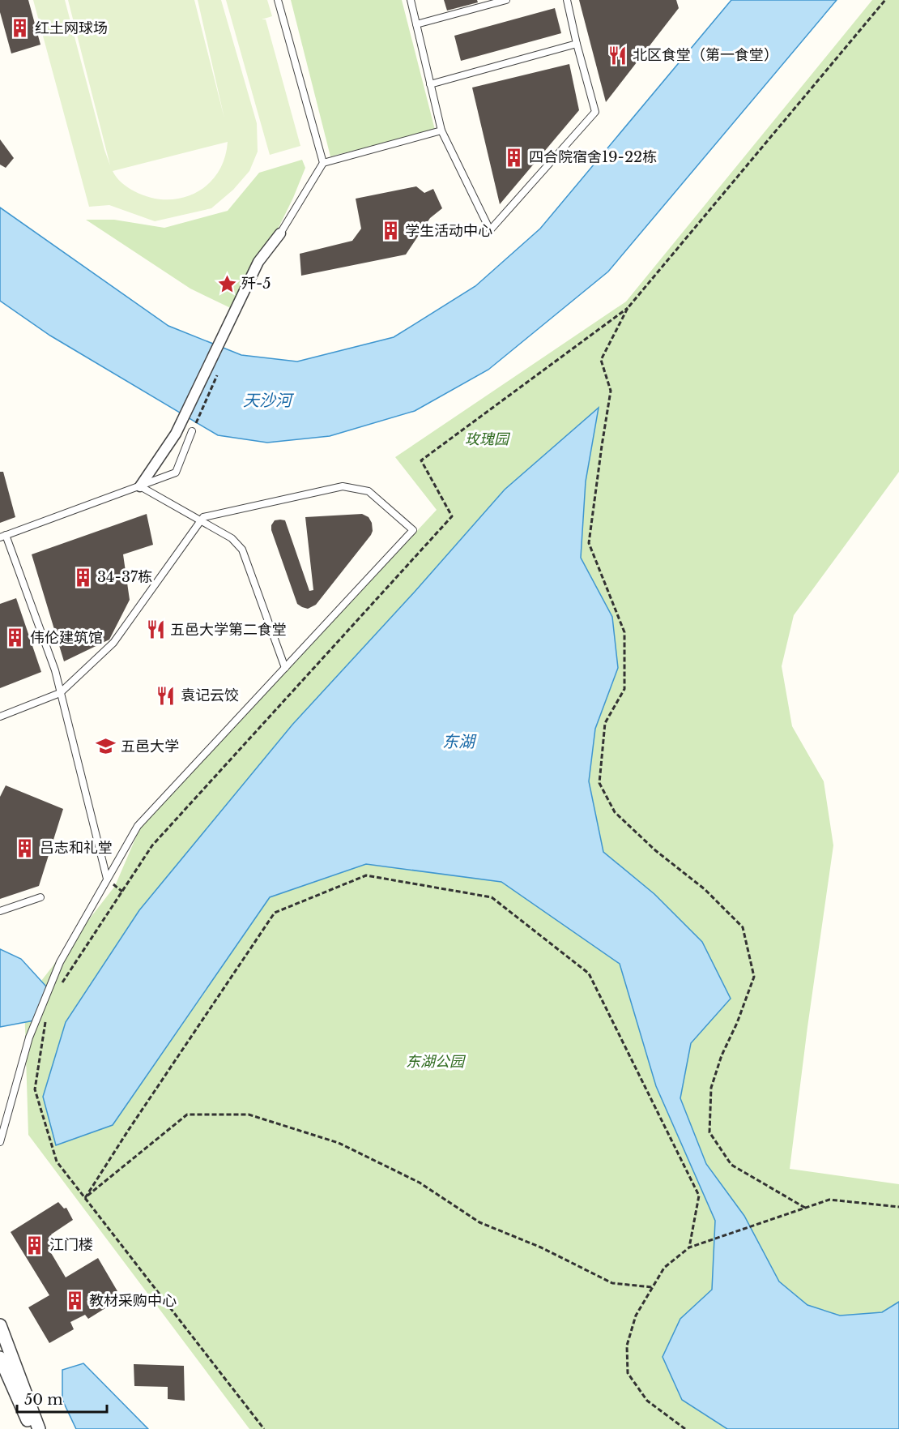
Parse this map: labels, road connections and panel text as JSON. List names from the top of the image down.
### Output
{
  "water": ["天沙河", "东湖"],
  "parks": ["玫瑰园", "东湖公园"],
  "places": {
    "building": [
      "红土网球场",
      "四合院宿舍19-22栋",
      "学生活动中心",
      "34-37栋",
      "伟伦建筑馆",
      "吕志和礼堂",
      "江门楼",
      "教材采购中心"
    ],
    "restaurant": ["北区食堂（第一食堂）", "五邑大学第二食堂", "袁记云饺"],
    "place": ["歼-5"],
    "school or university": ["五邑大学"]
  },
  "scale_bar": "50 m"
}
